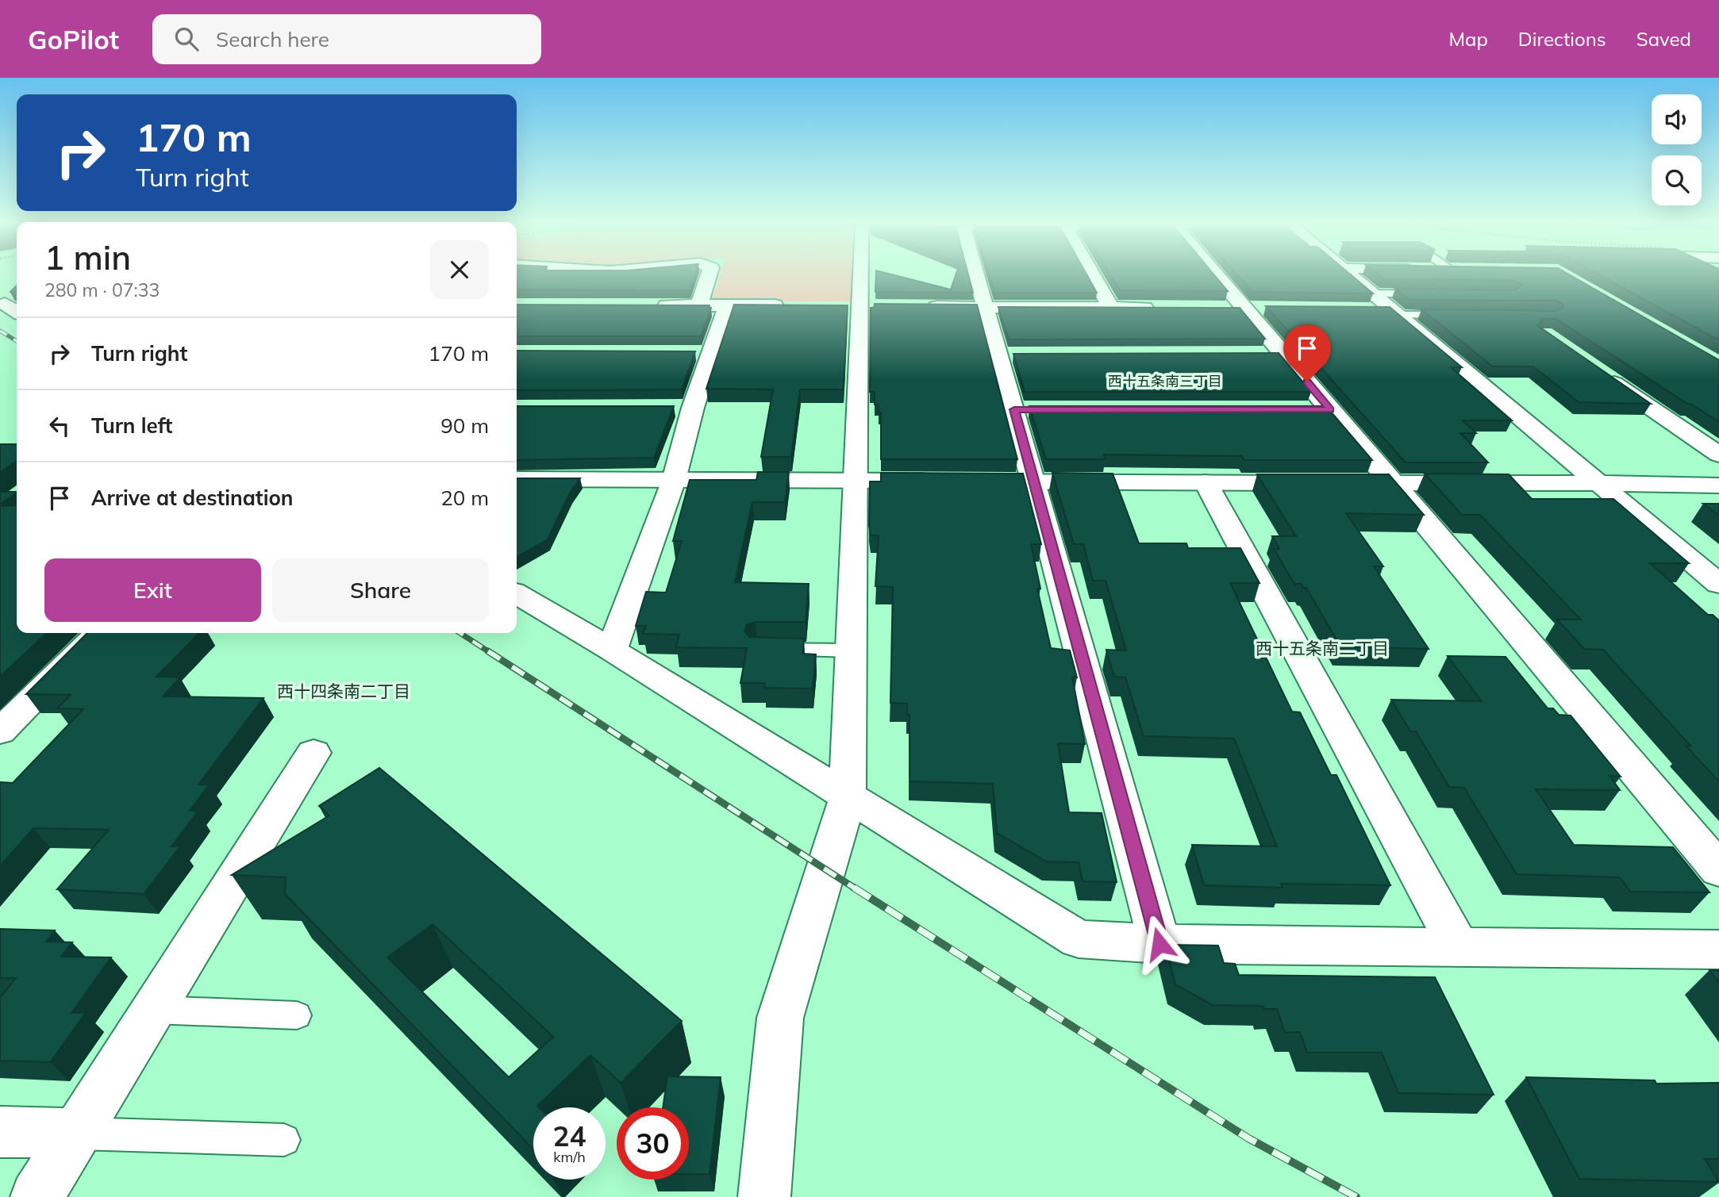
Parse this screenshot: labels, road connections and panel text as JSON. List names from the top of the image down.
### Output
{
  "districts": ["西十五条南三丁目", "西十五条南二丁目", "西十四条南二丁目"],
  "page": {
    "header": "GoPilot",
    "search": "Search here",
    "nav": ["Map", "Directions", "Saved"],
    "turn": ["170 m", "Turn right"],
    "heading": ["1 min", "280 m · 07:33"],
    "list": [
      {
        "name": "Turn right",
        "value": "170 m"
      },
      {
        "name": "Turn left",
        "value": "90 m"
      },
      {
        "name": "Arrive at destination",
        "value": "20 m"
      }
    ],
    "buttons": ["Exit", "Share"],
    "speed": "24 km/h",
    "limit": "30"
  }
}
